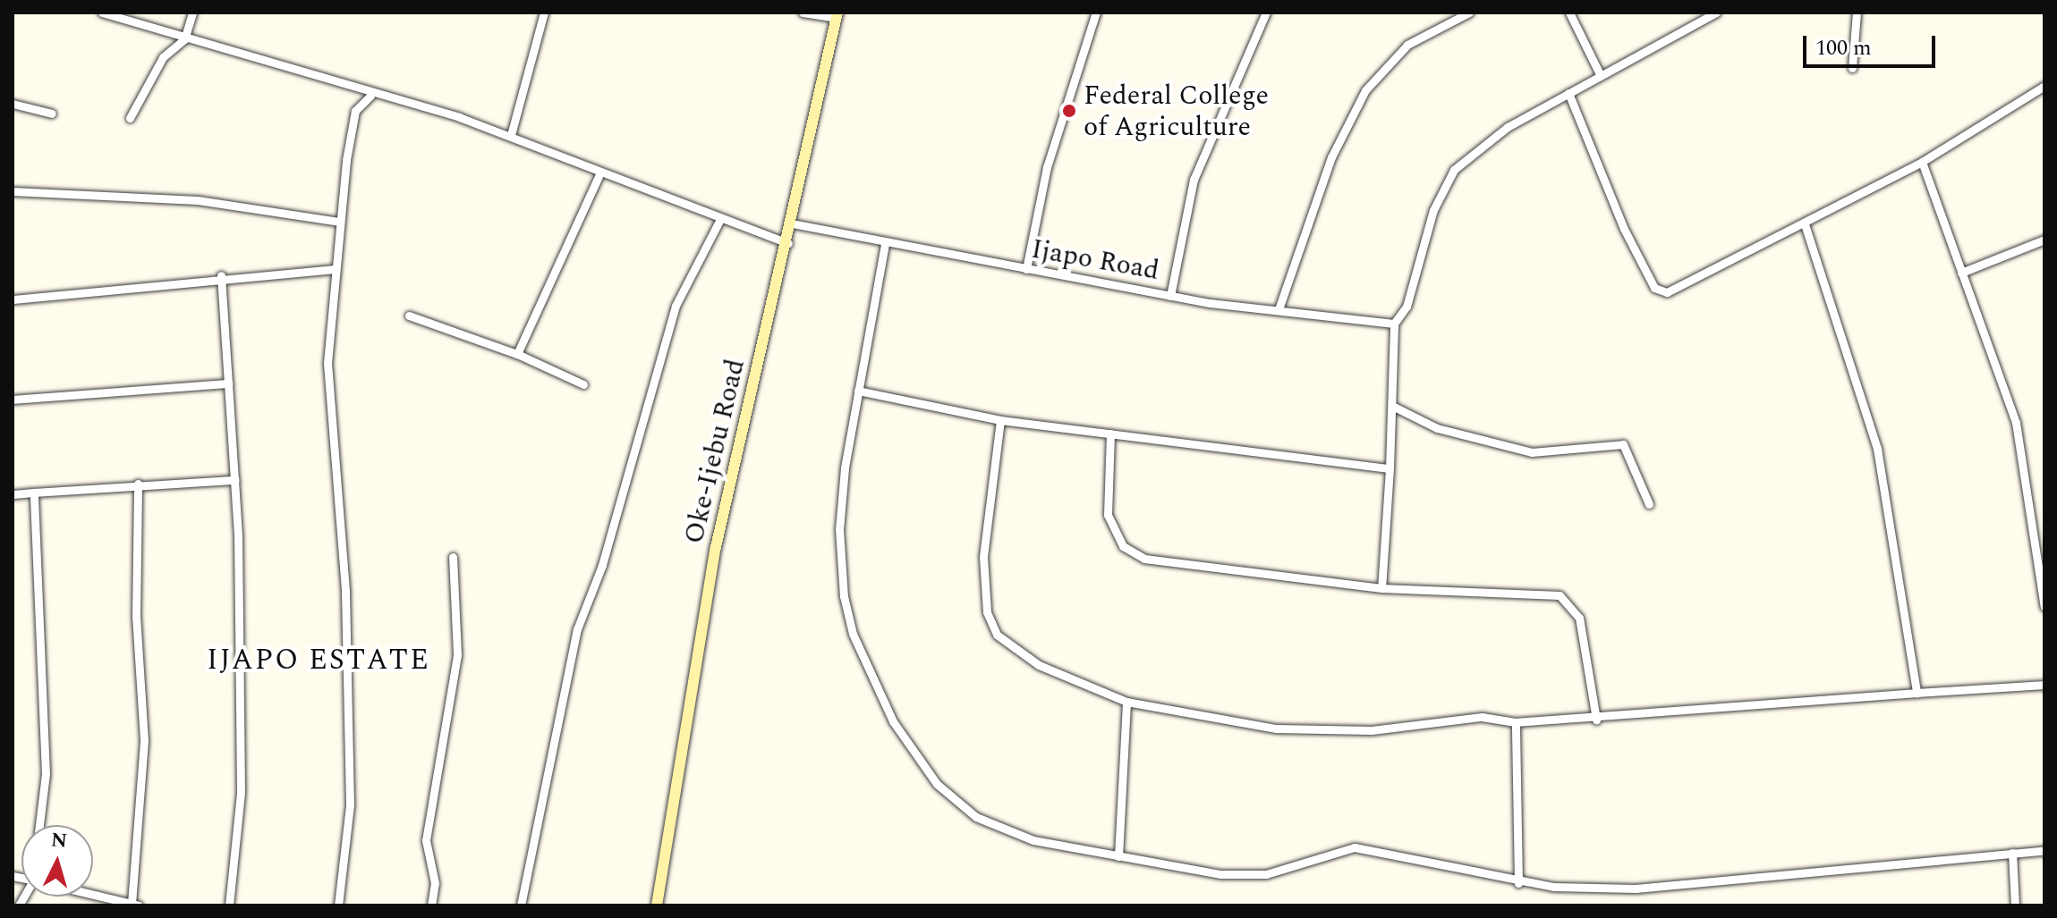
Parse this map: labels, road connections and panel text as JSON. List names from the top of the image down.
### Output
{
  "streets": {
    "main road": ["Oke-Ijebu Road"],
    "street": ["Ijapo Road"]
  },
  "crossings": [
    ["Ijapo Road", "Oke-Ijebu Road"]
  ],
  "districts": ["IJAPO ESTATE"],
  "places": ["Federal College of Agriculture"],
  "scale_bar": "100 m",
  "north": "top"
}
